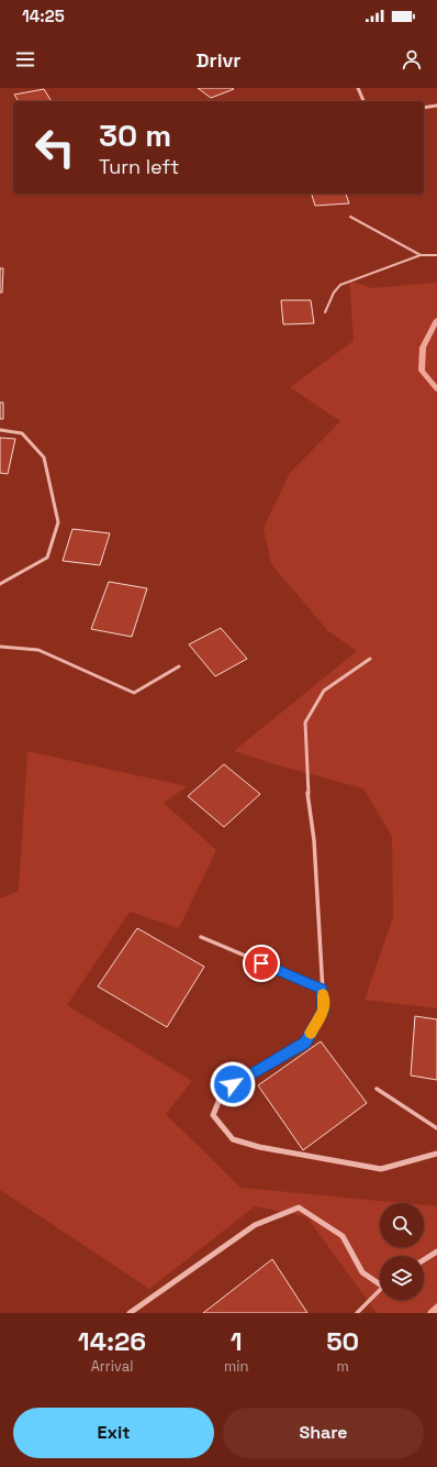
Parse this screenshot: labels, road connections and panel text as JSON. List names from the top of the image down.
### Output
{
  "page": {
    "status": "14:25",
    "header": "Drivr",
    "turn": ["30 m", "Turn left"],
    "eta": [
      "14:26",
      "Arrival",
      "1",
      "min",
      "50",
      "m"
    ],
    "buttons": ["Exit", "Share"]
  }
}
